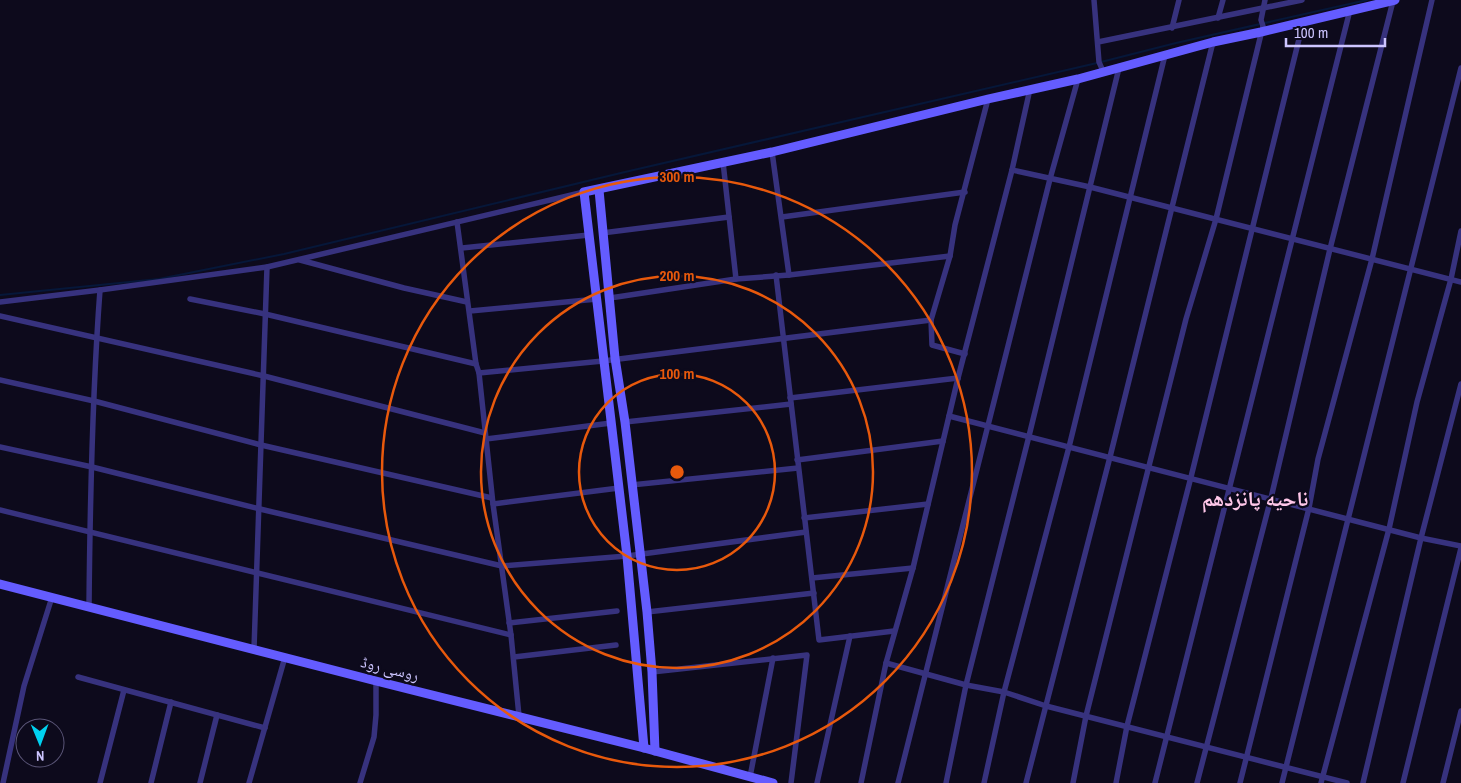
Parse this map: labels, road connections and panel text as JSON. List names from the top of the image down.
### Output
{
  "streets": {
    "street": ["روسی روڈ"]
  },
  "districts": ["ناحیه پانزدهم"],
  "scale_bar": "100 m",
  "north": "bottom",
  "rings": ["300 m", "200 m", "100 m"]
}
